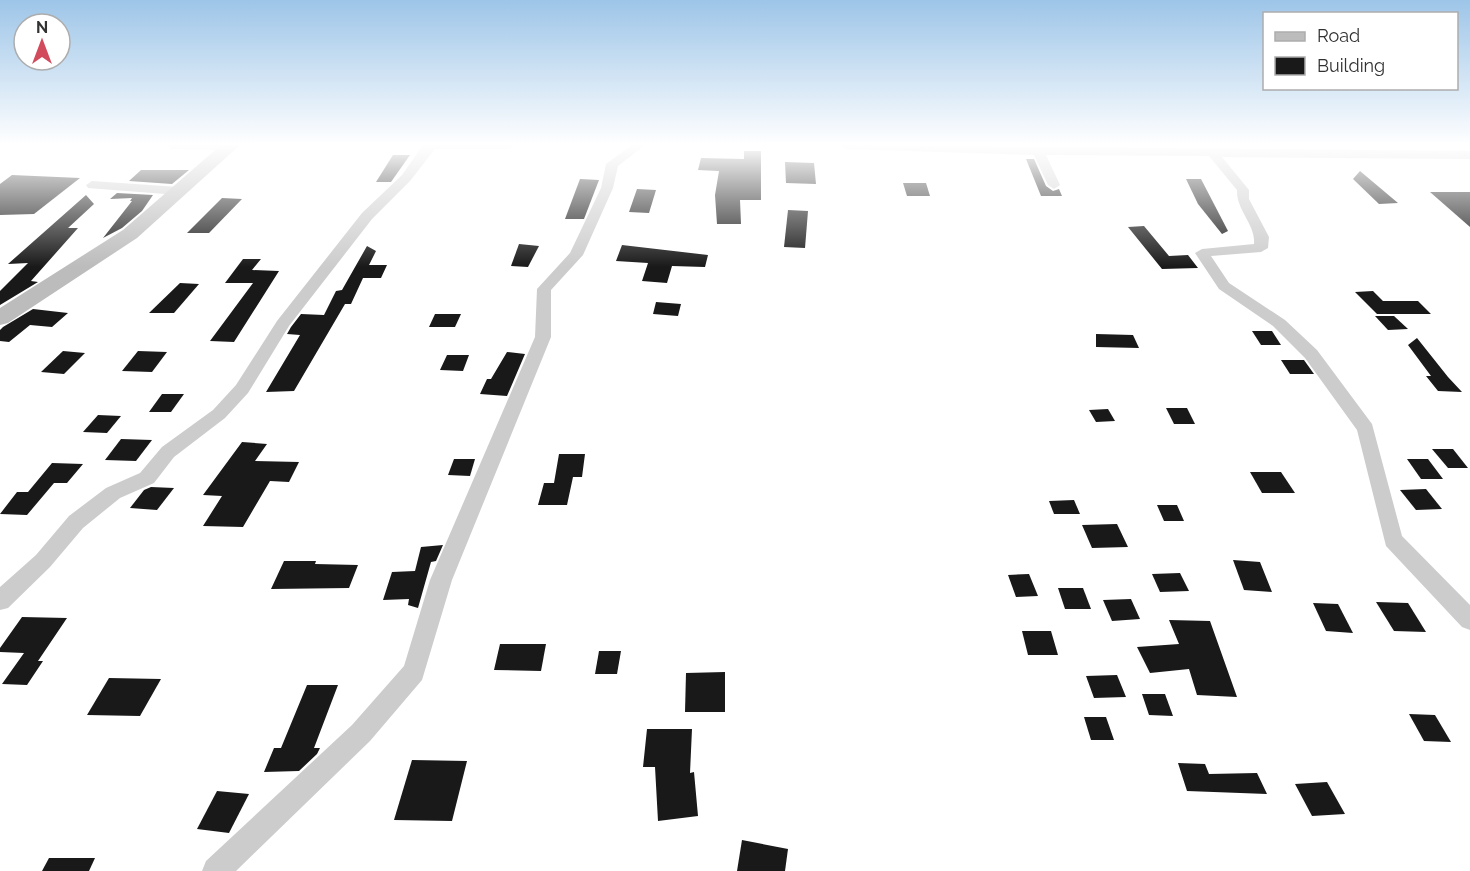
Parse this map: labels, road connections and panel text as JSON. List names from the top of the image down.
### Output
{
  "legend": ["Road", "Building"],
  "north": "top"
}
